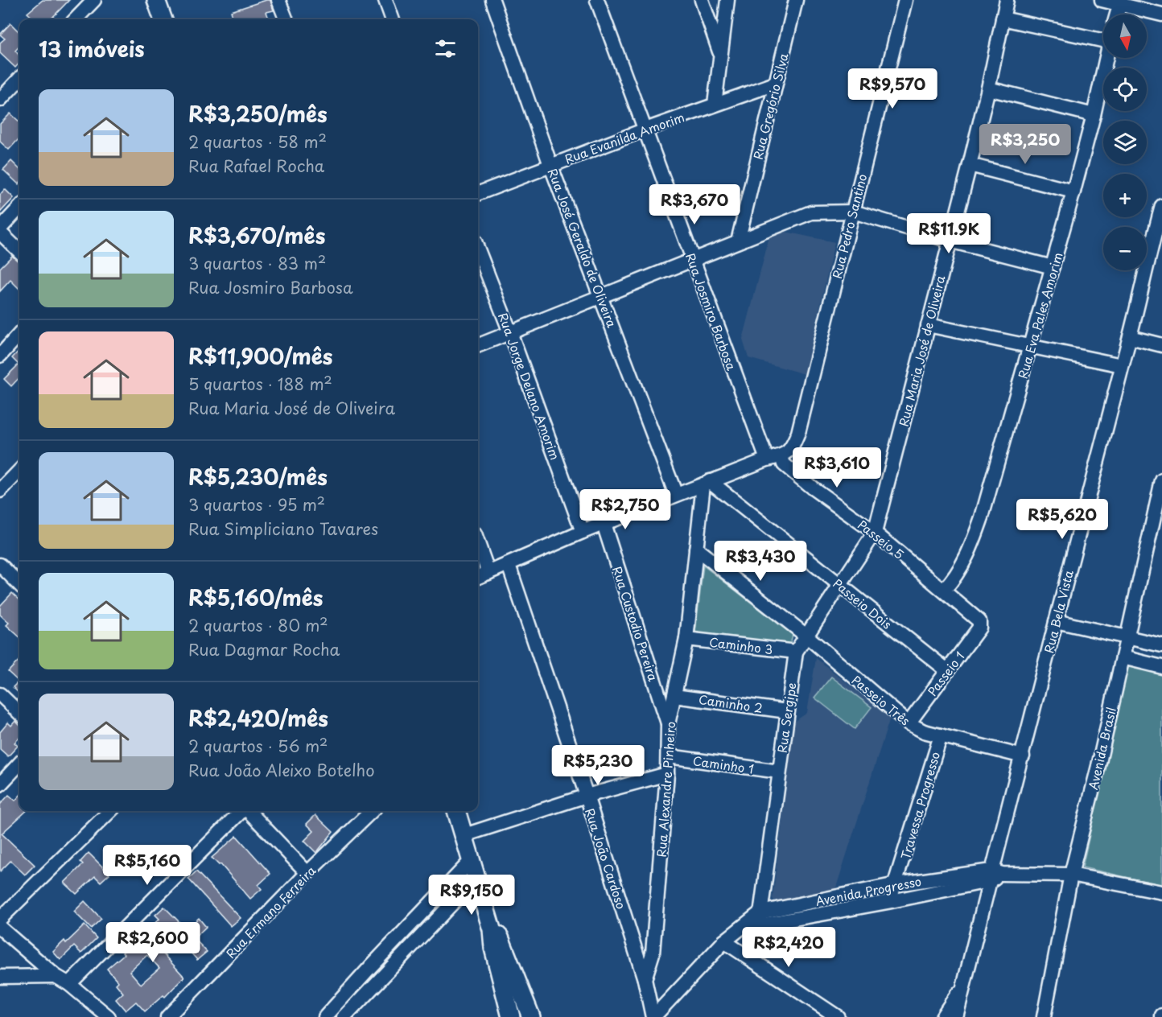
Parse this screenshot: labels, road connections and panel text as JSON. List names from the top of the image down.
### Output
{
  "streets": {
    "street": [
      "Rua Gregório Silva",
      "Rua Evanilda Amorim",
      "Rua Pedro Santino",
      "Rua José Geraldo de Oliveira",
      "Rua Josmiro Barbosa",
      "Rua Eva Pales Amorim",
      "Rua Maria José de Oliveira",
      "Rua Jorge Delano Amorim",
      "Passeio 5",
      "Passeio Dois",
      "Rua Bela Vista",
      "Rua Custodio Pereira",
      "Caminho 3",
      "Passeio 1",
      "Passeio Três",
      "Caminho 2",
      "Rua Sergipe",
      "Avenida Brasil",
      "Caminho 1",
      "Rua Alexandre Pinheiro",
      "Travessa Progresso",
      "Rua João Cardoso",
      "Avenida Progresso",
      "Rua Ermano Ferreira"
    ]
  },
  "crossings": [
    ["Rua Gregório Silva", "Rua Evanilda Amorim"],
    ["Rua Evanilda Amorim", "Rua José Geraldo de Oliveira"],
    ["Rua Evanilda Amorim", "Rua Josmiro Barbosa"],
    ["Rua Pedro Santino", "Passeio 5"],
    ["Rua Eva Pales Amorim", "Passeio 5"],
    ["Rua Maria José de Oliveira", "Passeio 5"],
    ["Rua Maria José de Oliveira", "Rua Sergipe"],
    ["Passeio 5", "Passeio 1"],
    ["Passeio 5", "Rua Sergipe"],
    ["Passeio Dois", "Passeio 1"],
    ["Passeio Dois", "Rua Sergipe"],
    ["Passeio Dois", "Rua Alexandre Pinheiro"],
    ["Rua Bela Vista", "Passeio Três"],
    ["Rua Bela Vista", "Avenida Progresso"],
    ["Rua Custodio Pereira", "Rua Alexandre Pinheiro"],
    ["Caminho 3", "Rua Sergipe"],
    ["Caminho 3", "Rua Alexandre Pinheiro"],
    ["Passeio 1", "Passeio Três"],
    ["Passeio Três", "Rua Sergipe"],
    ["Passeio Três", "Rua Alexandre Pinheiro"],
    ["Passeio Três", "Travessa Progresso"],
    ["Caminho 2", "Rua Sergipe"],
    ["Caminho 2", "Rua Alexandre Pinheiro"],
    ["Rua Sergipe", "Caminho 1"],
    ["Rua Sergipe", "Avenida Progresso"],
    ["Avenida Brasil", "Avenida Progresso"],
    ["Caminho 1", "Rua Alexandre Pinheiro"],
    ["Rua Alexandre Pinheiro", "Rua João Cardoso"],
    ["Travessa Progresso", "Avenida Progresso"],
    ["Rua João Cardoso", "Avenida Progresso"]
  ],
  "north": "bottom",
  "page": {
    "map_buttons": ["+", "−"],
    "heading": "13 imóveis",
    "price": [
      "R$9,570",
      "R$3,250",
      "R$3,670",
      "R$11.9K",
      "R$3,610",
      "R$2,750",
      "R$5,620",
      "R$3,430",
      "R$5,230",
      "R$5,160",
      "R$9,150",
      "R$2,600",
      "R$2,420"
    ],
    "list": [
      {
        "name": "R$3,250/mês",
        "note": "2 quartos · 58 m² · Rua Rafael Rocha"
      },
      {
        "name": "R$3,670/mês",
        "note": "3 quartos · 83 m² · Rua Josmiro Barbosa"
      },
      {
        "name": "R$11,900/mês",
        "note": "5 quartos · 188 m² · Rua Maria José de Oliveira"
      },
      {
        "name": "R$5,230/mês",
        "note": "3 quartos · 95 m² · Rua Simpliciano Tavares"
      },
      {
        "name": "R$5,160/mês",
        "note": "2 quartos · 80 m² · Rua Dagmar Rocha"
      },
      {
        "name": "R$2,420/mês",
        "note": "2 quartos · 56 m² · Rua João Aleixo Botelho"
      }
    ]
  }
}
